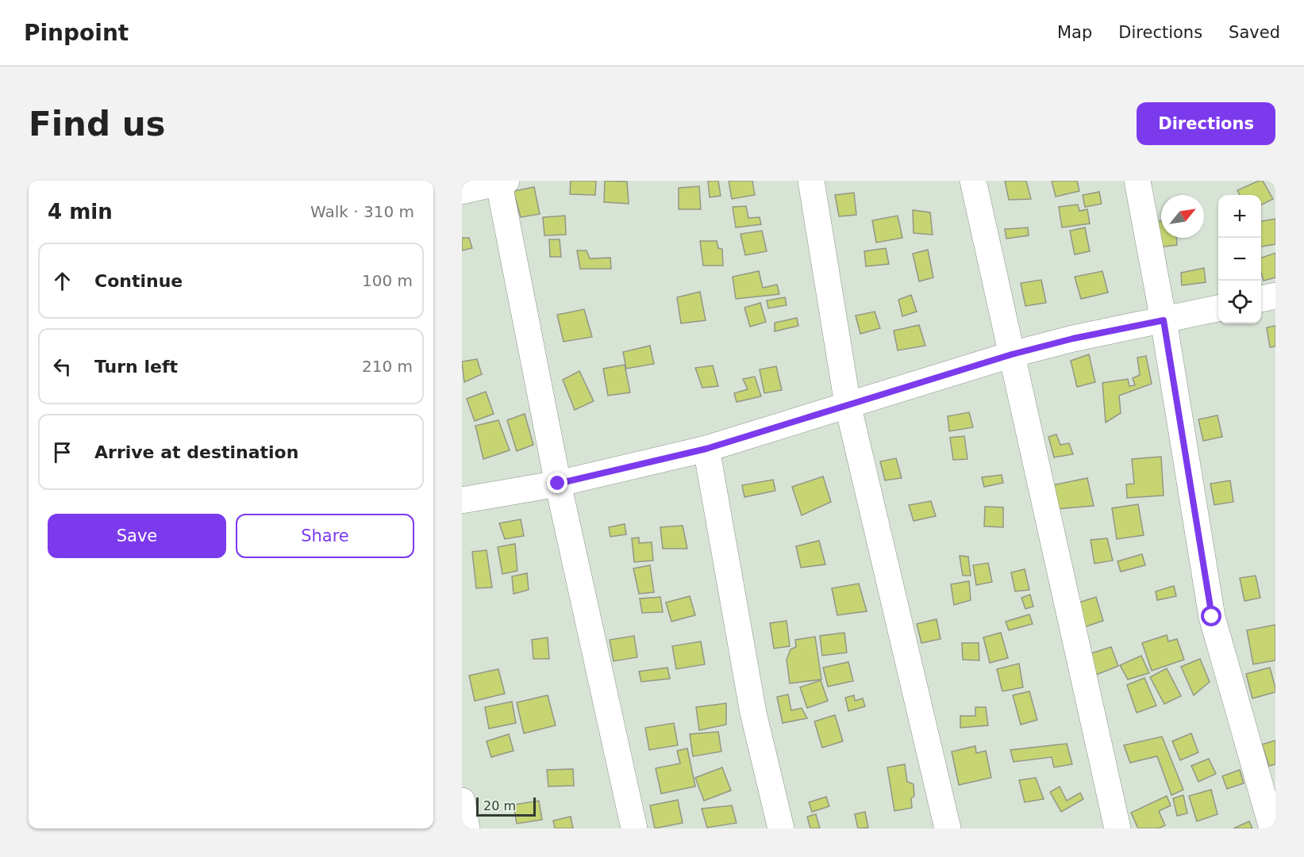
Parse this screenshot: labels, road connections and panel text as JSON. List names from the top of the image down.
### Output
{
  "scale_bar": "20 m",
  "north": "top right",
  "page": {
    "header": "Pinpoint",
    "nav": ["Map", "Directions", "Saved"],
    "buttons": [
      "Directions",
      ["Save", "Share"]
    ],
    "title": "Find us",
    "heading": ["4 min", "Walk · 310 m"],
    "map_buttons": ["+", "−"],
    "list": [
      ["Continue", "100 m"],
      ["Turn left", "210 m"],
      "Arrive at destination"
    ],
    "scale": "20 m"
  }
}
